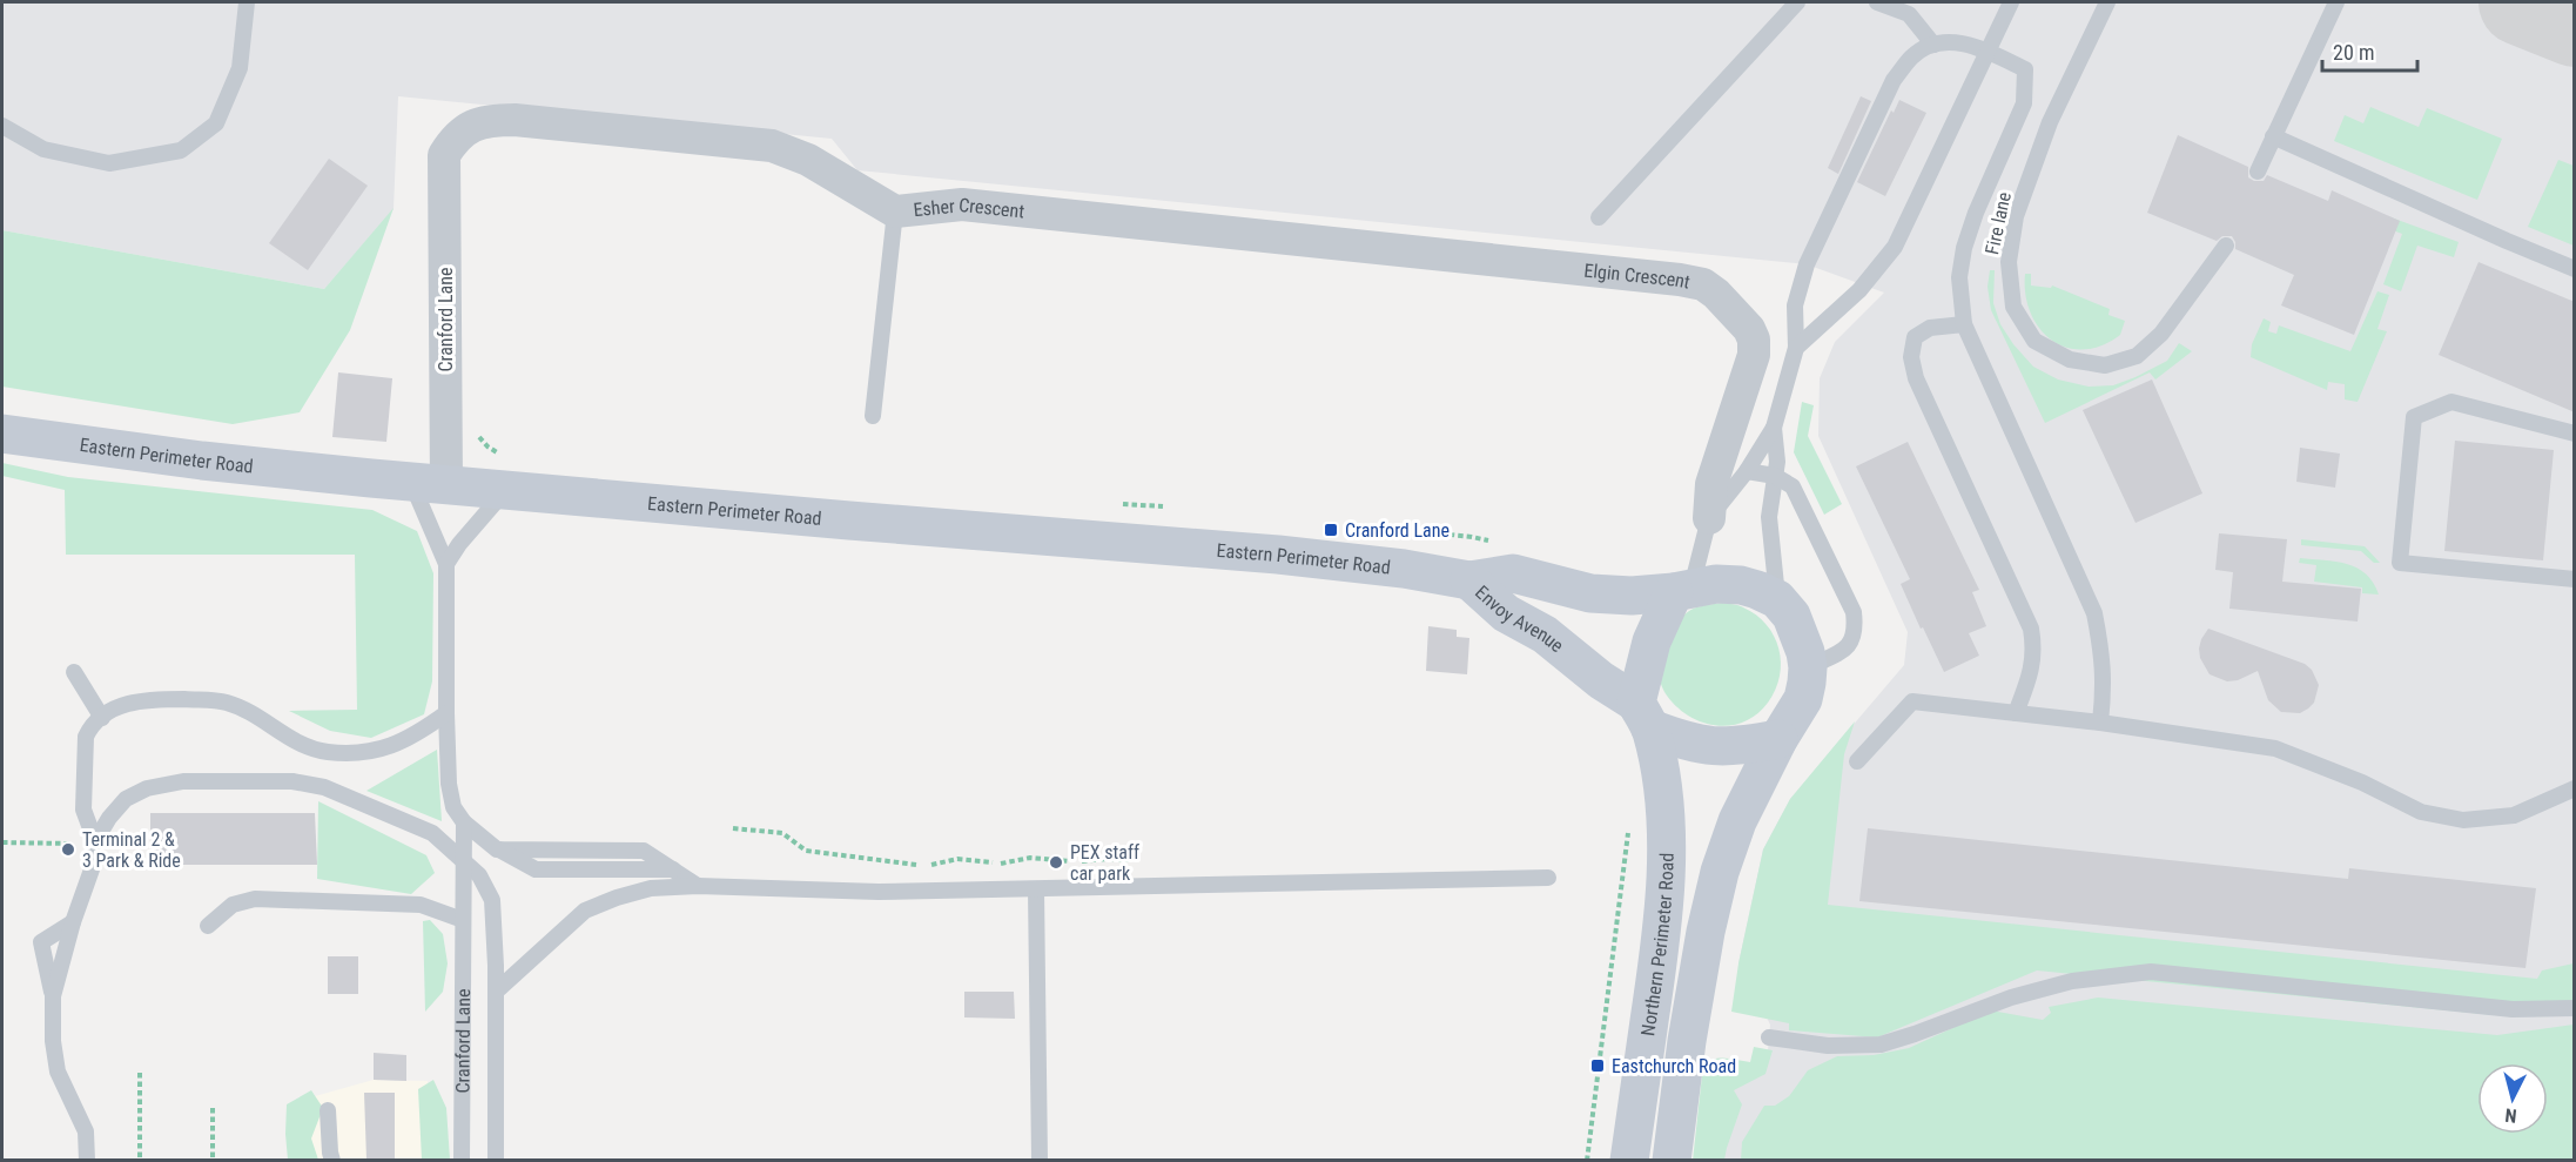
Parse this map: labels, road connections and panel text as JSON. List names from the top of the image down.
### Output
{
  "streets": {
    "street": [
      "Esher Crescent",
      "Elgin Crescent",
      "Cranford Lane",
      "Eastern Perimeter Road",
      "Envoy Avenue",
      "Northern Perimeter Road"
    ],
    "lane": ["Fire lane"]
  },
  "crossings": [
    ["Esher Crescent", "Elgin Crescent"],
    ["Esher Crescent", "Cranford Lane"],
    ["Cranford Lane", "Eastern Perimeter Road"],
    ["Eastern Perimeter Road", "Envoy Avenue"],
    ["Envoy Avenue", "Northern Perimeter Road"]
  ],
  "places": {
    "transit": ["Cranford Lane", "Eastchurch Road"],
    "other": ["Terminal 2 & 3 Park & Ride", "PEX staff car park"]
  },
  "scale_bar": "20 m",
  "north": "bottom"
}
